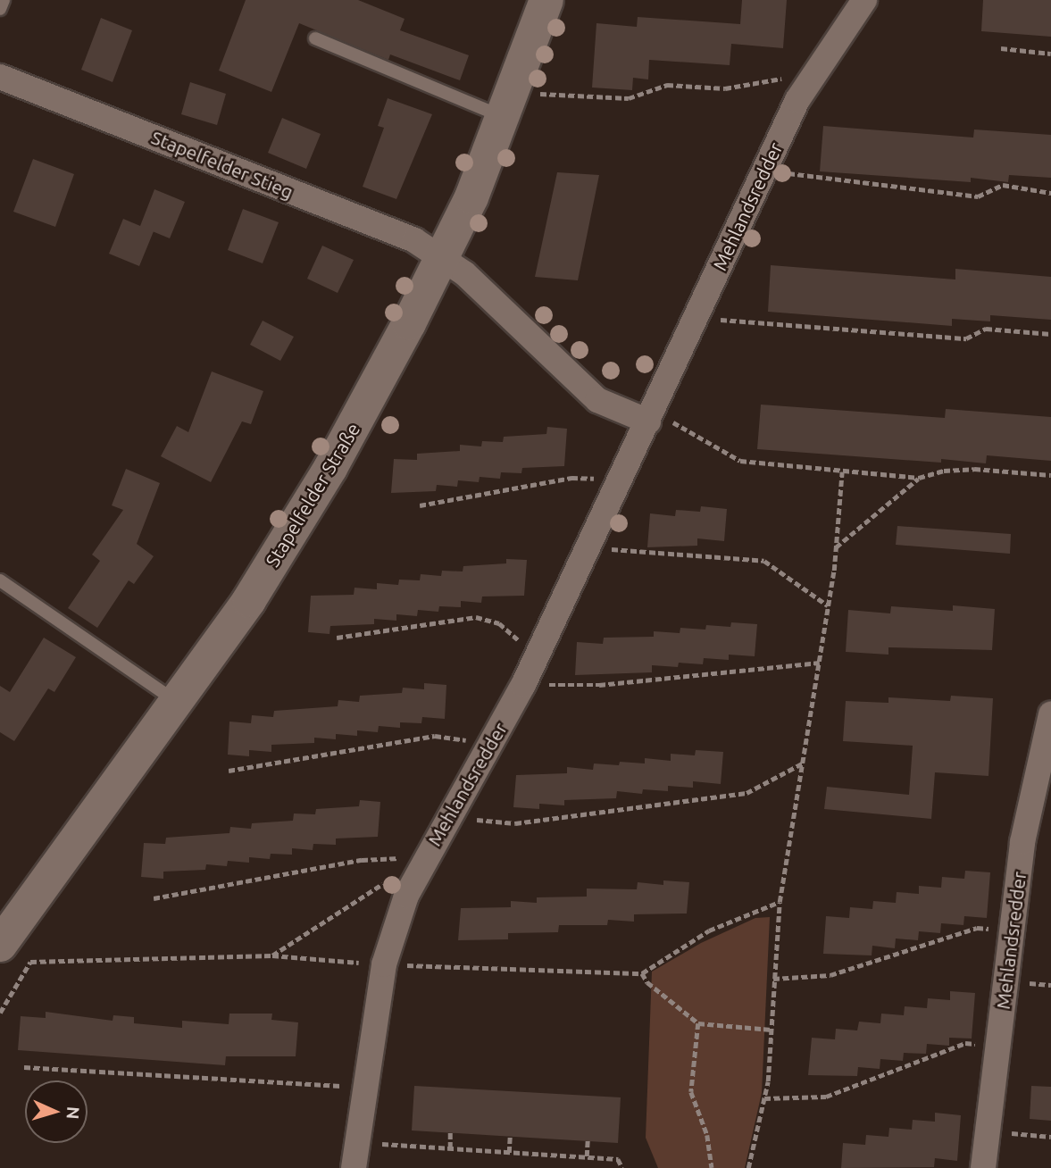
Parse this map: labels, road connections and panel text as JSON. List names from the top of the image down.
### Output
{
  "streets": {
    "street": ["Stapelfelder Stieg", "Mehlandsredder", "Stapelfelder Straße"]
  },
  "crossings": [
    ["Stapelfelder Stieg", "Stapelfelder Straße"]
  ],
  "north": "right"
}
